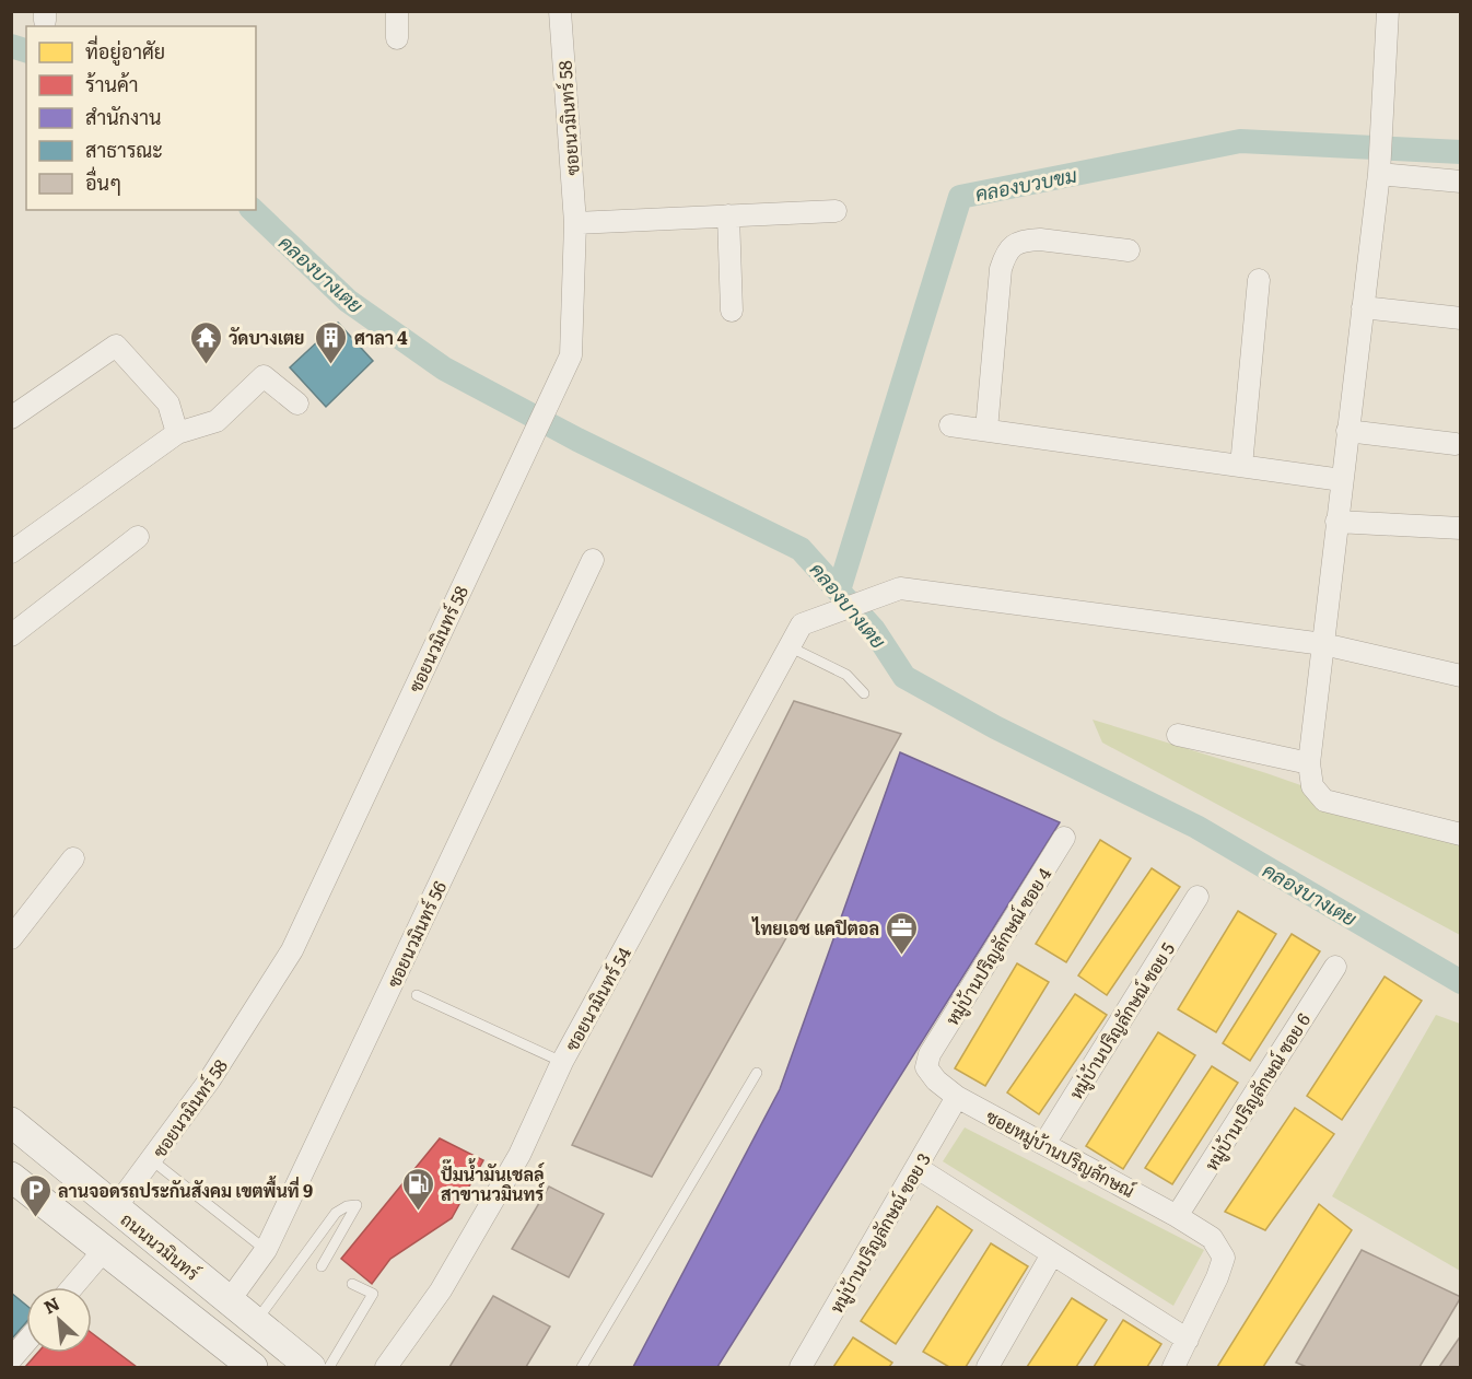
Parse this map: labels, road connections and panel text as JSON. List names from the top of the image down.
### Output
{
  "streets": {
    "main road": ["ถนนนวมินทร์"],
    "street": [
      "ซอยนวมินทร์ 58",
      "ซอยนวมินทร์ 56",
      "หมู่บ้านปริญลักษณ์ ซอย 4",
      "ซอยนวมินทร์ 54",
      "หมู่บ้านปริญลักษณ์ ซอย 5",
      "หมู่บ้านปริญลักษณ์ ซอย 6",
      "ซอยหมู่บ้านปริญลักษณ์",
      "หมู่บ้านปริญลักษณ์ ซอย 3"
    ]
  },
  "crossings": [
    ["ซอยนวมินทร์ 58", "ถนนนวมินทร์"],
    ["ซอยนวมินทร์ 56", "ถนนนวมินทร์"],
    ["หมู่บ้านปริญลักษณ์ ซอย 4", "ซอยหมู่บ้านปริญลักษณ์"],
    ["หมู่บ้านปริญลักษณ์ ซอย 5", "ซอยหมู่บ้านปริญลักษณ์"],
    ["หมู่บ้านปริญลักษณ์ ซอย 6", "ซอยหมู่บ้านปริญลักษณ์"],
    ["ซอยหมู่บ้านปริญลักษณ์", "หมู่บ้านปริญลักษณ์ ซอย 3"]
  ],
  "water": ["คลองบวบขม", "คลองบางเตย"],
  "places": {
    "temple": ["วัดบางเตย"],
    "building": ["ศาลา 4"],
    "office": ["ไทยเอช แคปิตอล"],
    "fuel station": ["ปั๊มน้ำมันเชลล์ สาขานวมินทร์"],
    "parking": ["ลานจอดรถประกันสังคม เขตพื้นที่ 9"]
  },
  "legend": [
    "ที่อยู่อาศัย",
    "ร้านค้า",
    "สำนักงาน",
    "สาธารณะ",
    "อื่นๆ"
  ],
  "north": "top left"
}
